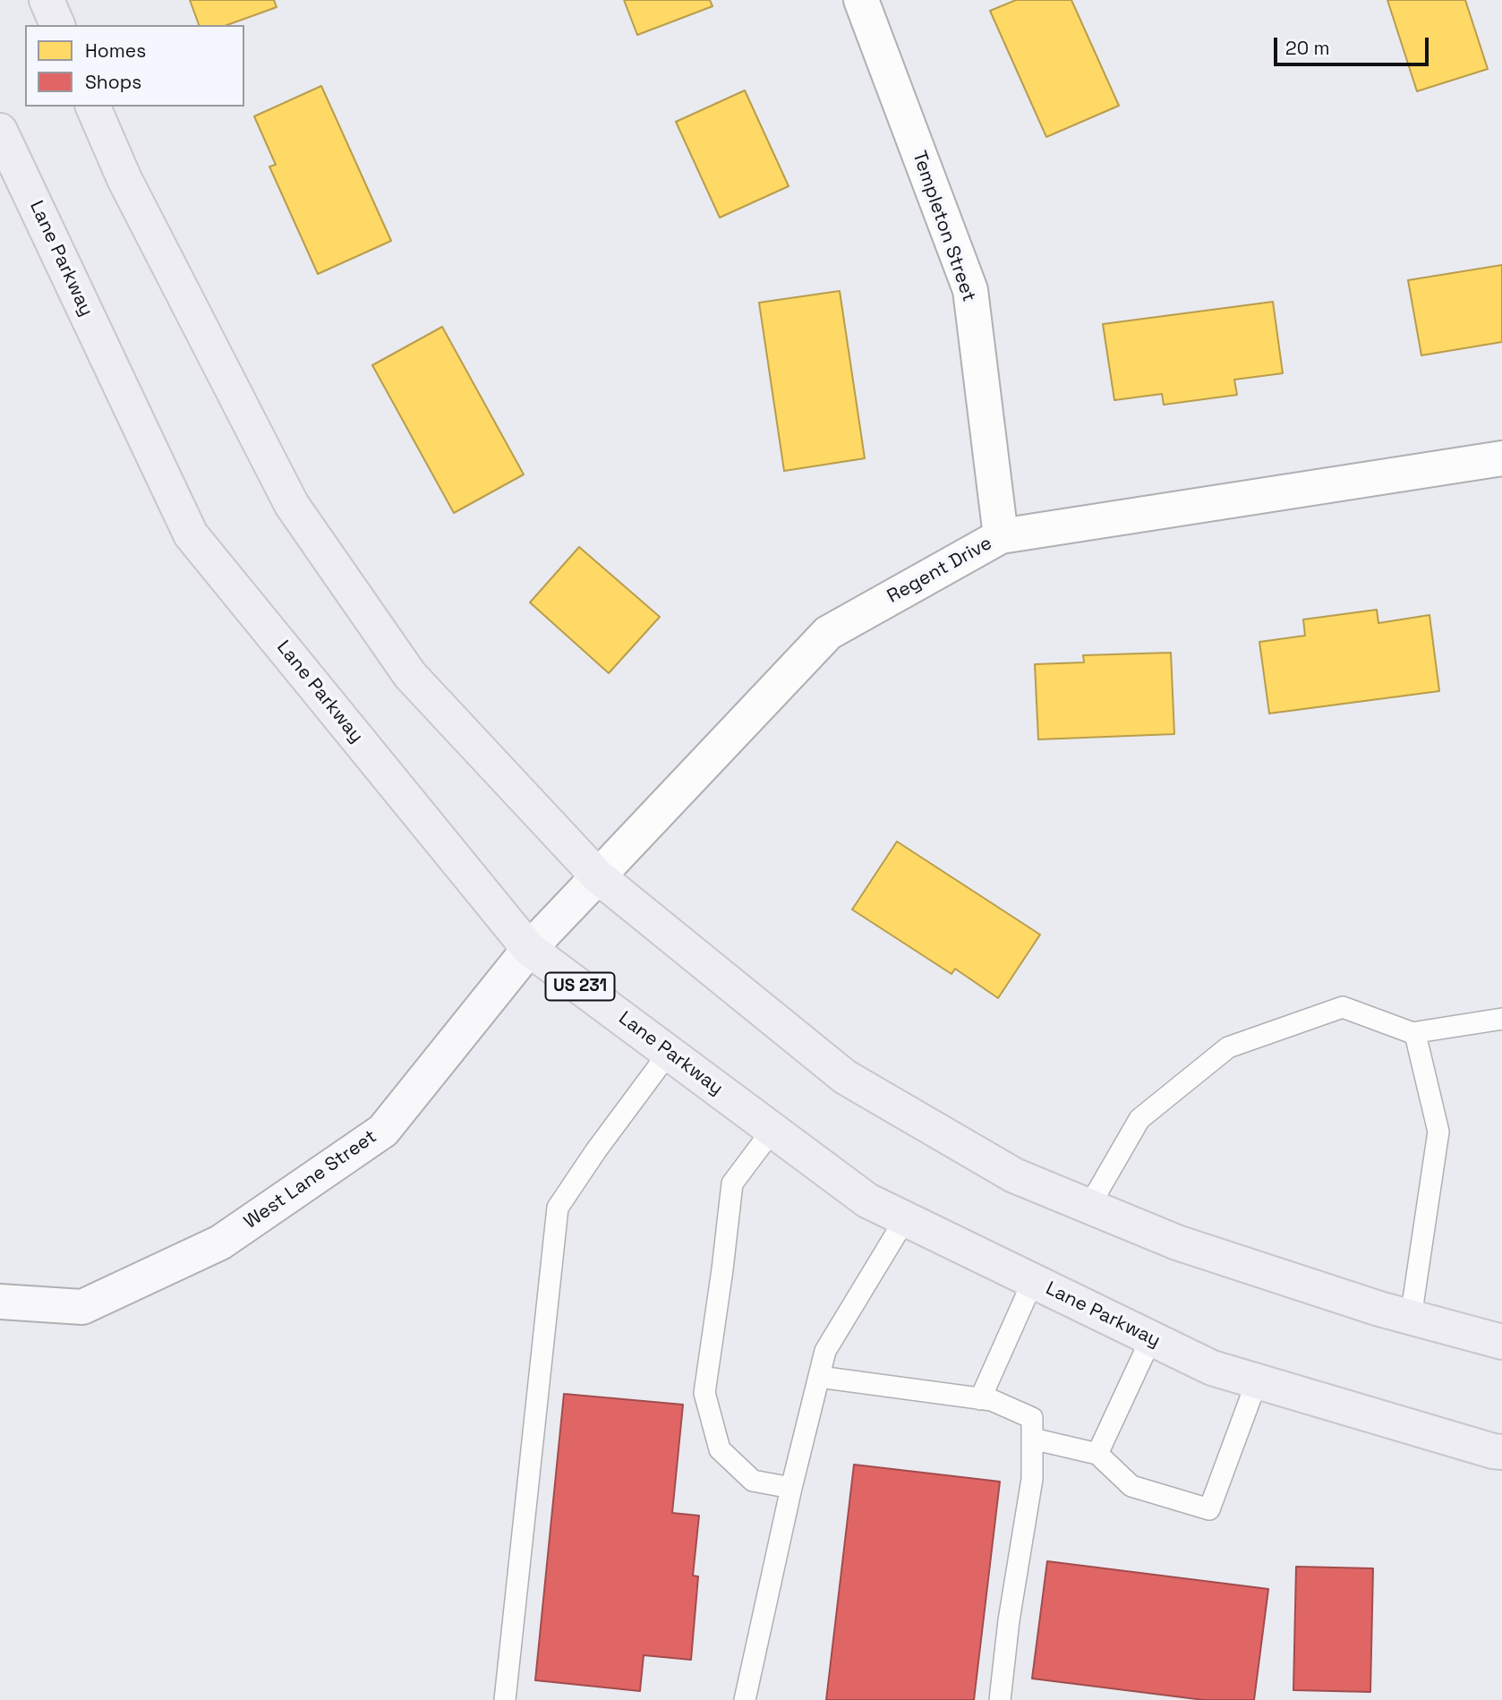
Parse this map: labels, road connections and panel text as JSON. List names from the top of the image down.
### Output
{
  "streets": {
    "highway": ["Lane Parkway", "US 231"],
    "street": ["Templeton Street", "Regent Drive", "West Lane Street"]
  },
  "crossings": [
    ["Templeton Street", "Regent Drive"],
    ["Lane Parkway", "West Lane Street"],
    ["Regent Drive", "West Lane Street"]
  ],
  "legend": ["Homes", "Shops"],
  "scale_bar": "20 m"
}
